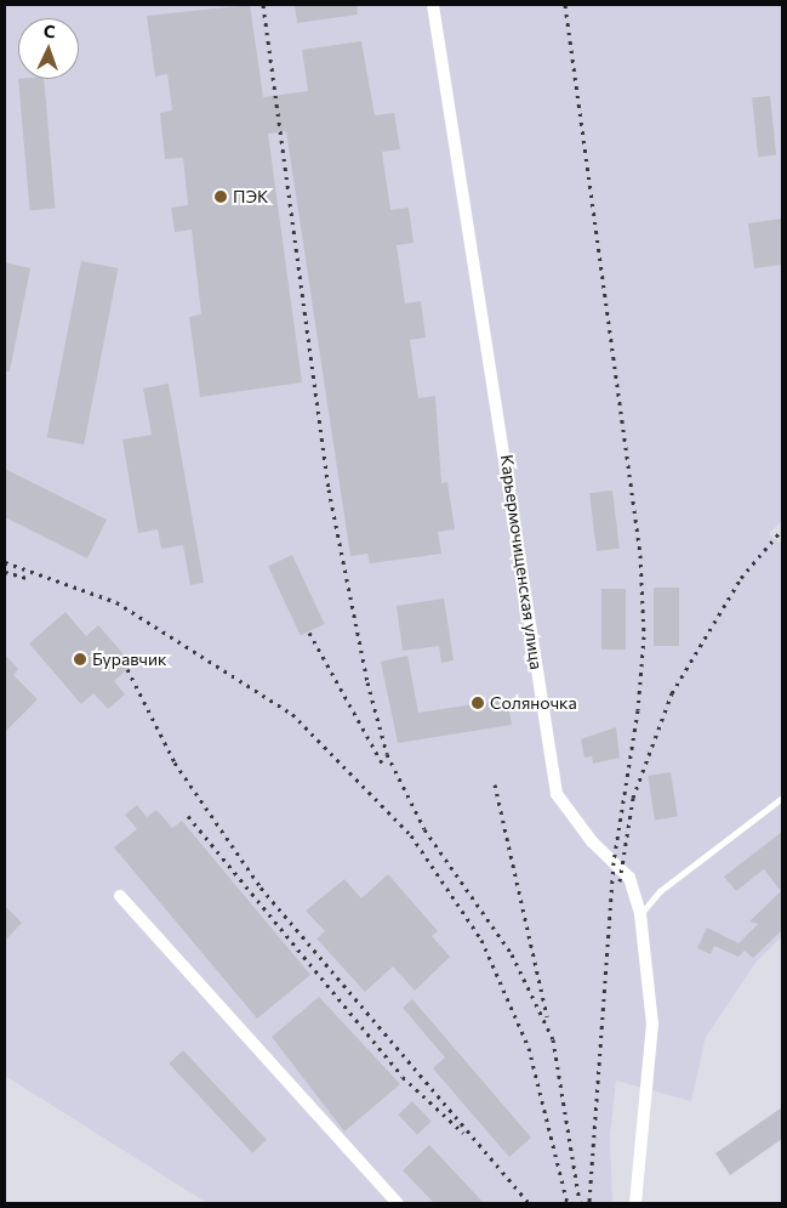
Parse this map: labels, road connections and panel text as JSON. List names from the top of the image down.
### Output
{
  "streets": {
    "street": ["Карьермочищенская улица"]
  },
  "places": ["ПЭК", "Буравчик", "Соляночка"],
  "north": "top"
}
